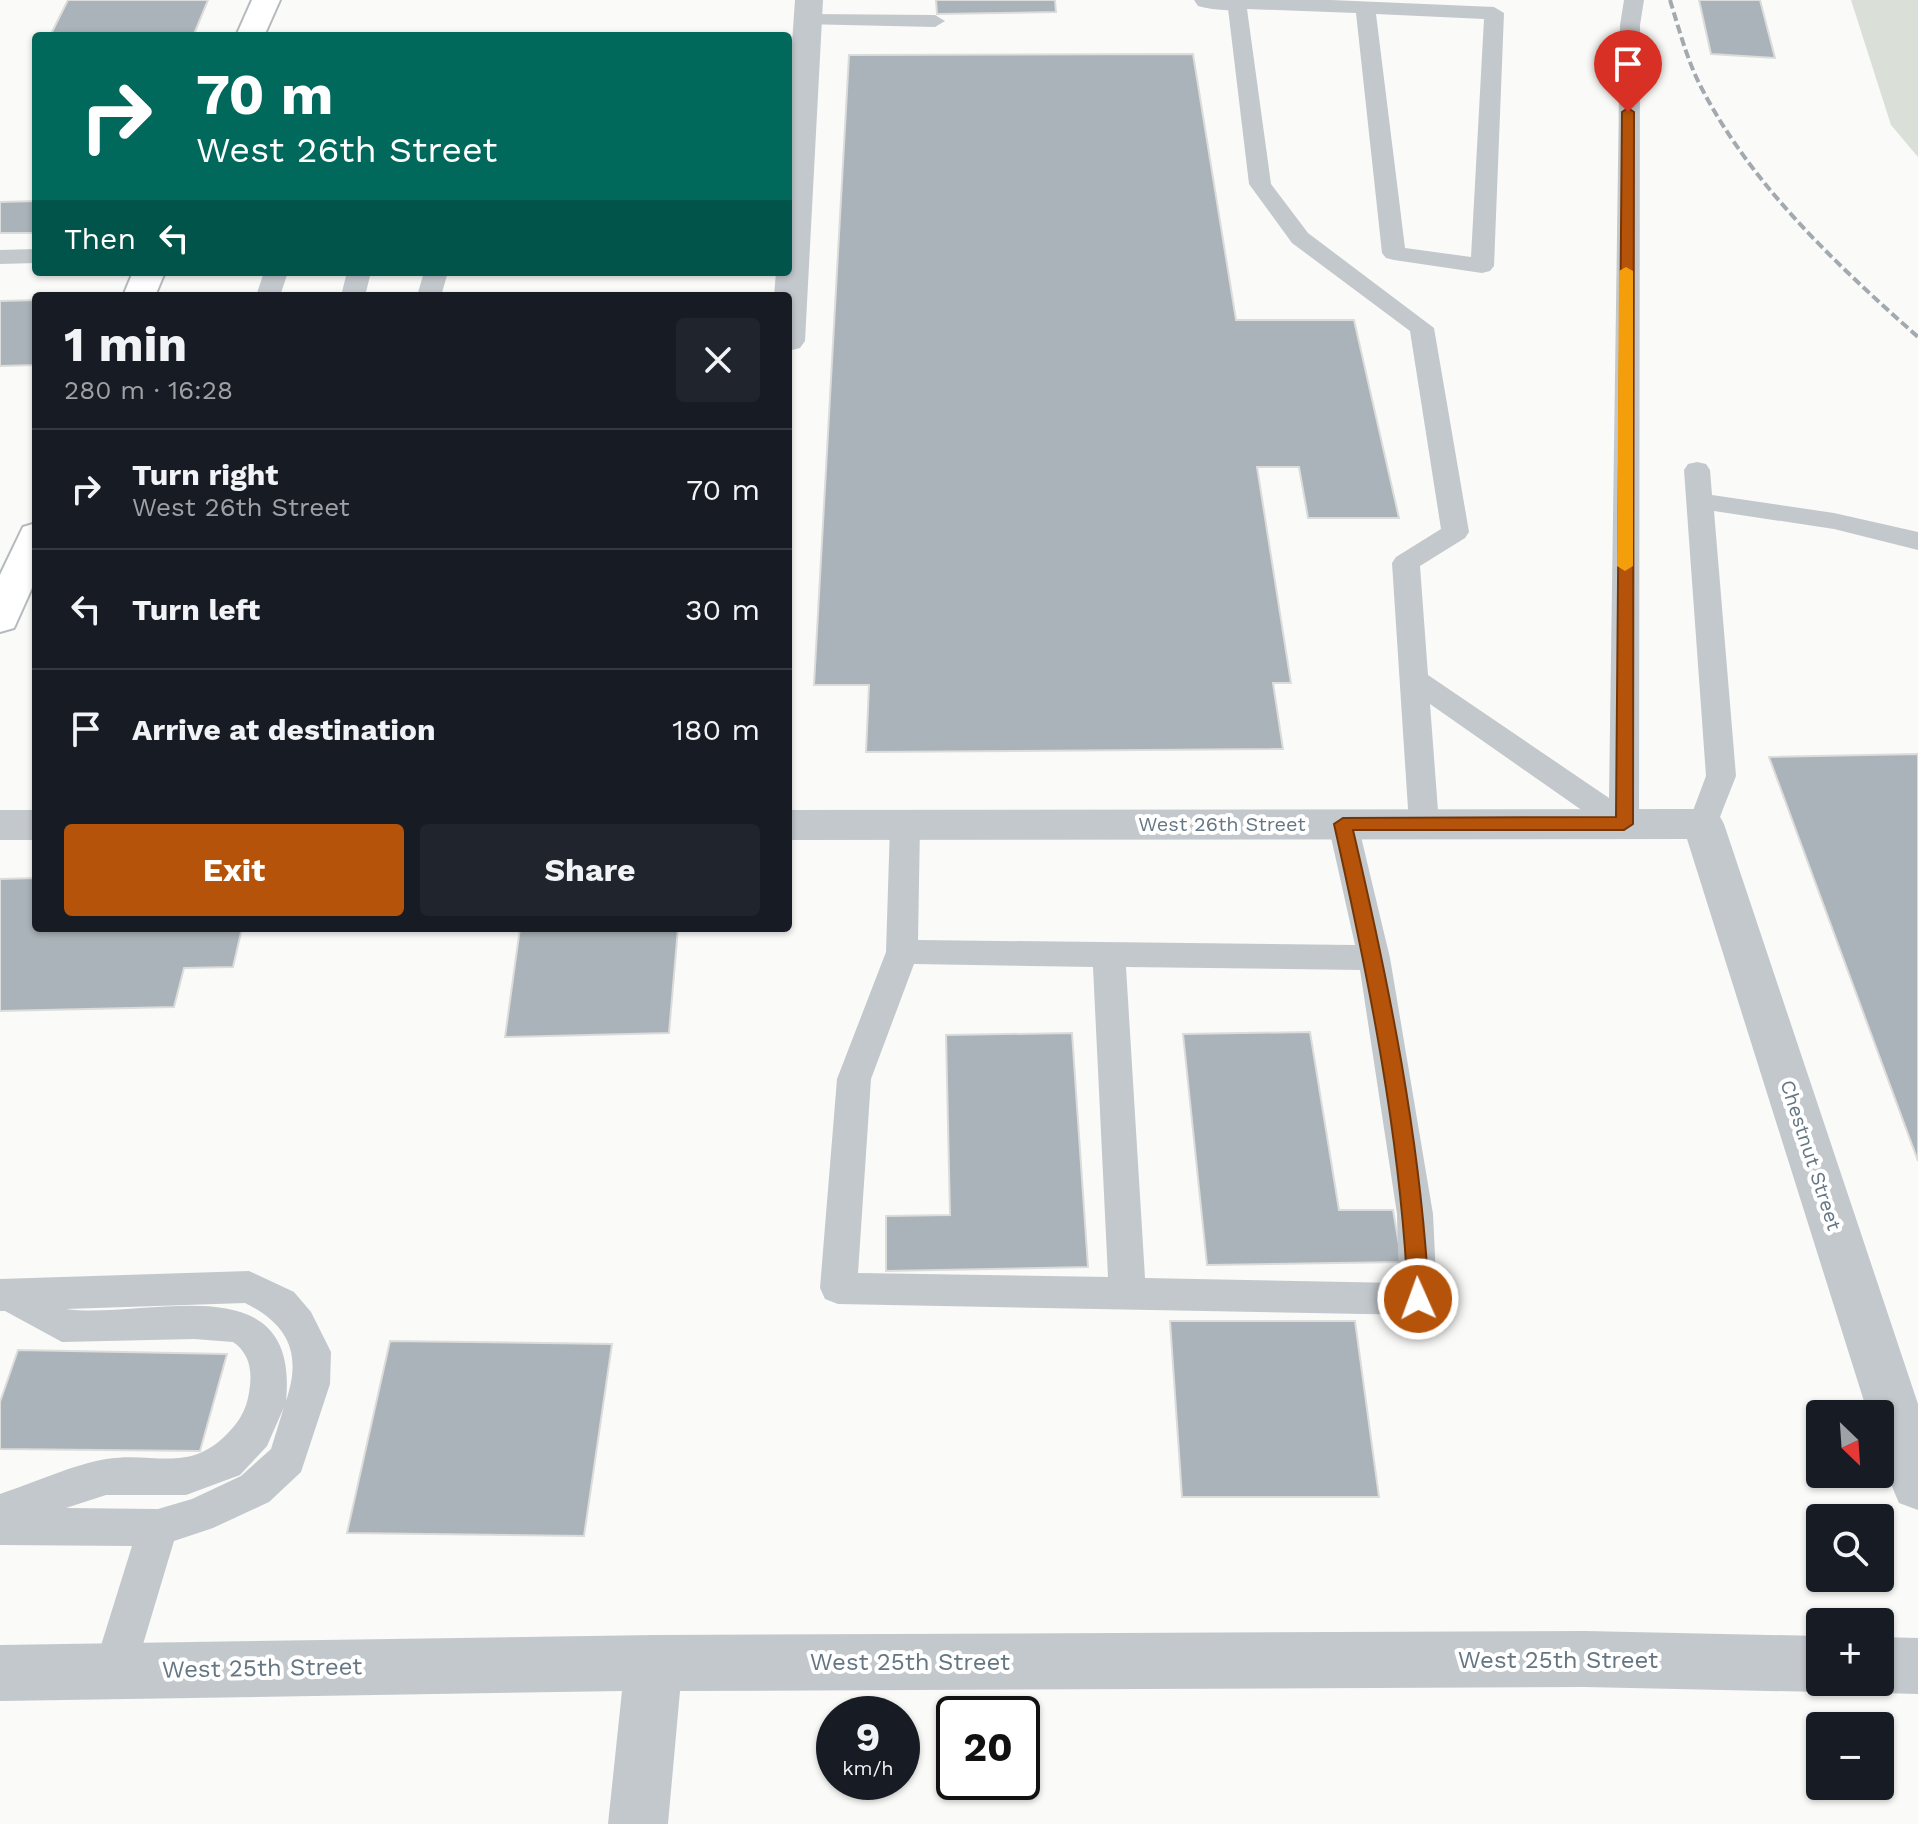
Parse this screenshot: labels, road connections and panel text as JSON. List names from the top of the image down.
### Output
{
  "streets": {
    "street": ["West 26th Street", "Chestnut Street", "West 25th Street"]
  },
  "crossings": [
    ["West 26th Street", "Chestnut Street"]
  ],
  "north": "bottom right",
  "page": {
    "turn": ["70 m", "West 26th Street"],
    "then": "Then",
    "heading": ["1 min", "280 m · 16:28"],
    "list": [
      {
        "name": "Turn right",
        "note": "West 26th Street",
        "value": "70 m"
      },
      {
        "name": "Turn left",
        "value": "30 m"
      },
      {
        "name": "Arrive at destination",
        "value": "180 m"
      }
    ],
    "buttons": ["Exit", "Share"],
    "map_buttons": ["+", "−"],
    "speed": "9 km/h",
    "limit": "20"
  }
}
